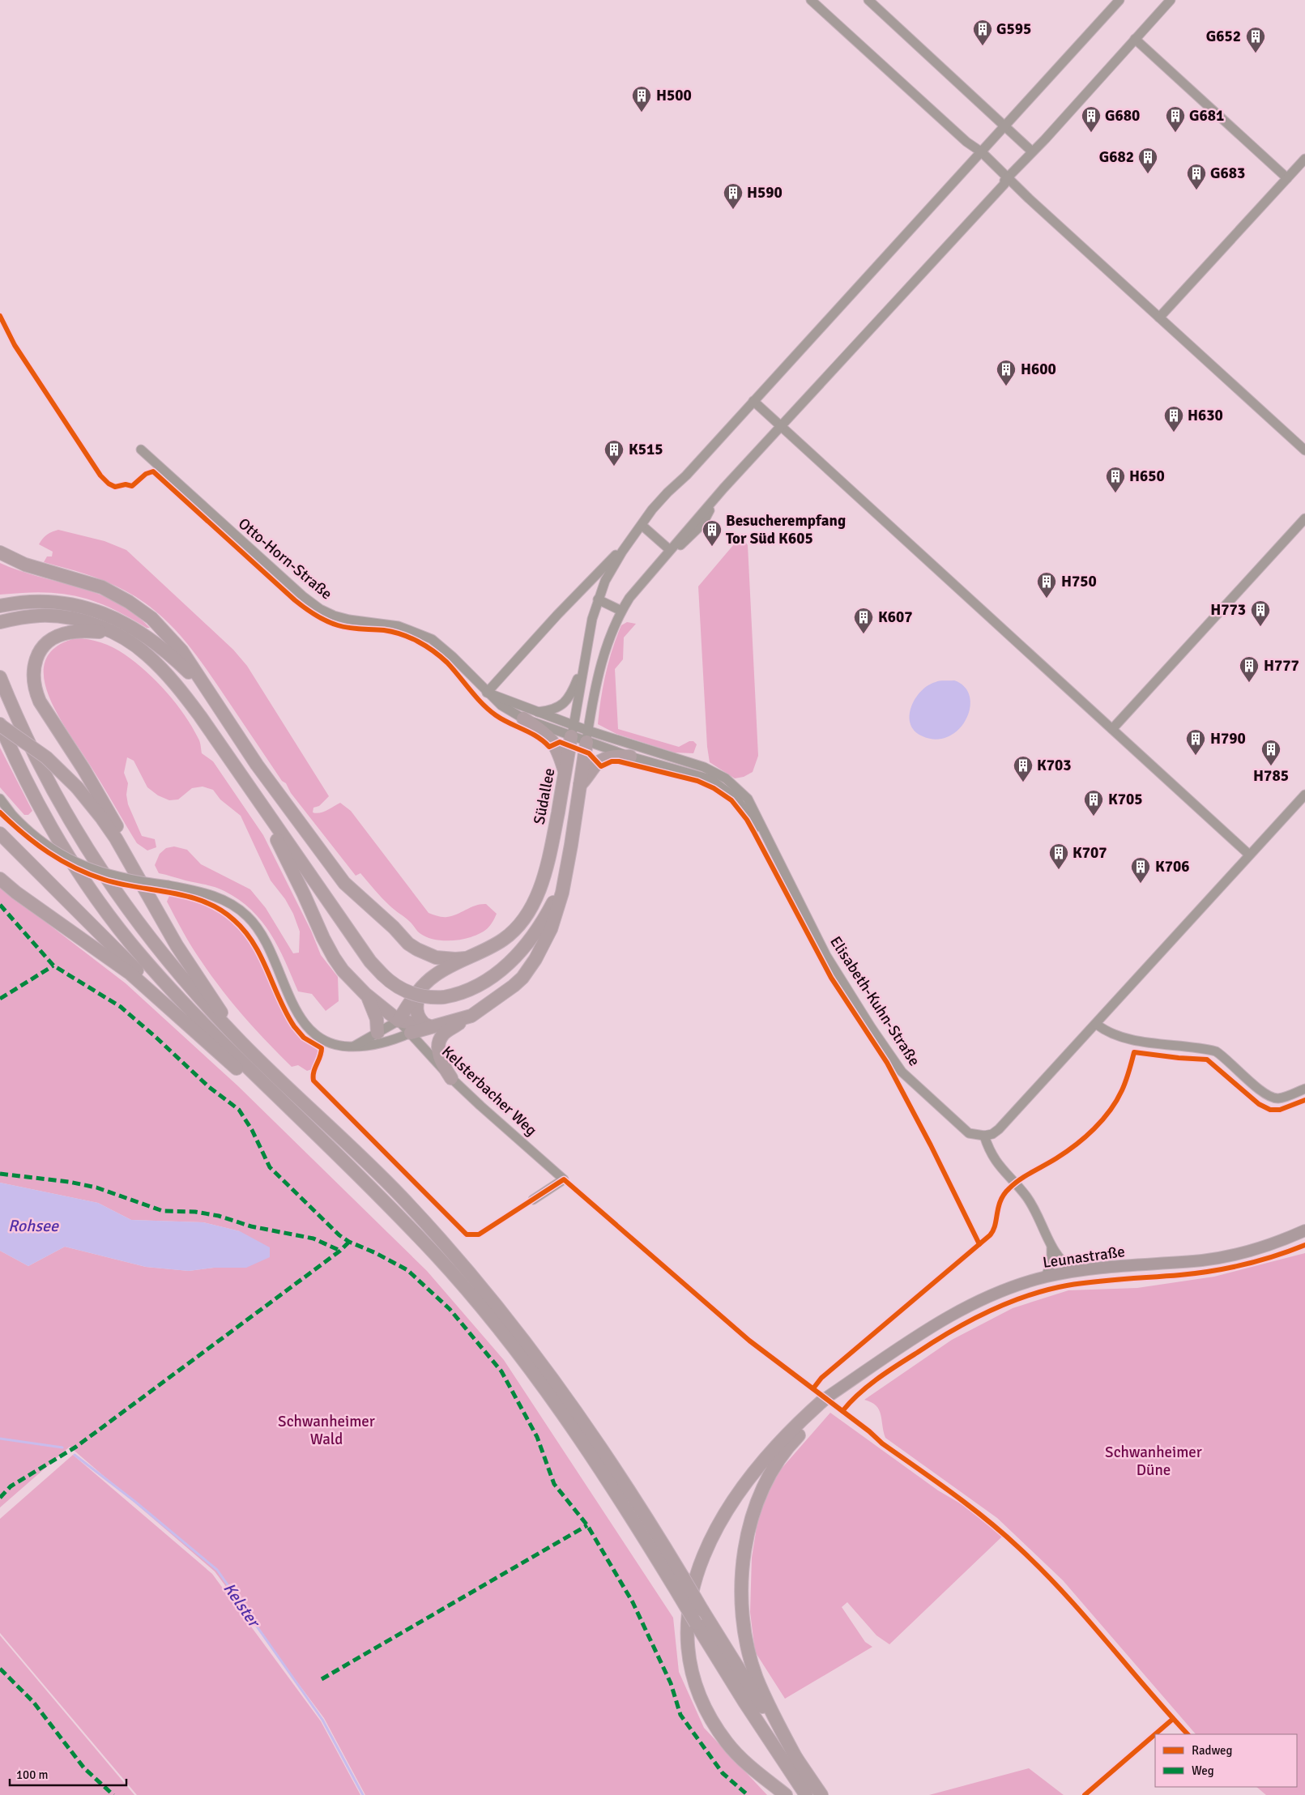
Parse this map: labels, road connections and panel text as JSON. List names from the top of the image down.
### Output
{
  "streets": {
    "highway": ["Südallee"],
    "main road": ["Leunastraße"],
    "street": ["Otto-Horn-Straße", "Elisabeth-Kuhn-Straße", "Kelsterbacher Weg"]
  },
  "crossings": [
    ["Otto-Horn-Straße", "Südallee"],
    ["Otto-Horn-Straße", "Elisabeth-Kuhn-Straße"],
    ["Südallee", "Elisabeth-Kuhn-Straße"],
    ["Südallee", "Kelsterbacher Weg"]
  ],
  "water": ["Rohsee", "Kelster"],
  "parks": ["Schwanheimer Wald", "Schwanheimer Düne"],
  "places": {
    "building": [
      "G595",
      "G652",
      "H500",
      "G680",
      "G681",
      "G682",
      "G683",
      "H590",
      "H600",
      "H630",
      "K515",
      "H650",
      "Besucherempfang Tor Süd K605",
      "H750",
      "H773",
      "K607",
      "H777",
      "H790",
      "H785",
      "K703",
      "K705",
      "K707",
      "K706"
    ]
  },
  "legend": ["Radweg", "Weg"],
  "scale_bar": "100 m"
}
